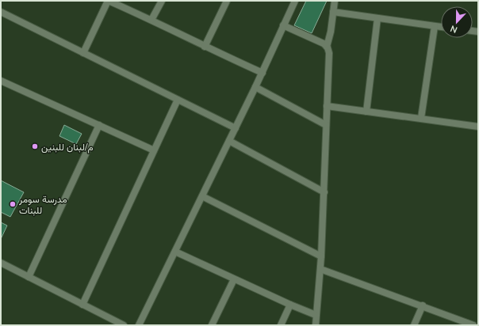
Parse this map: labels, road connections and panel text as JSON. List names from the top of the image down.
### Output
{
  "places": ["م/لبنان للبنين", "مدرسة سومر للبنات"],
  "north": "bottom"
}
